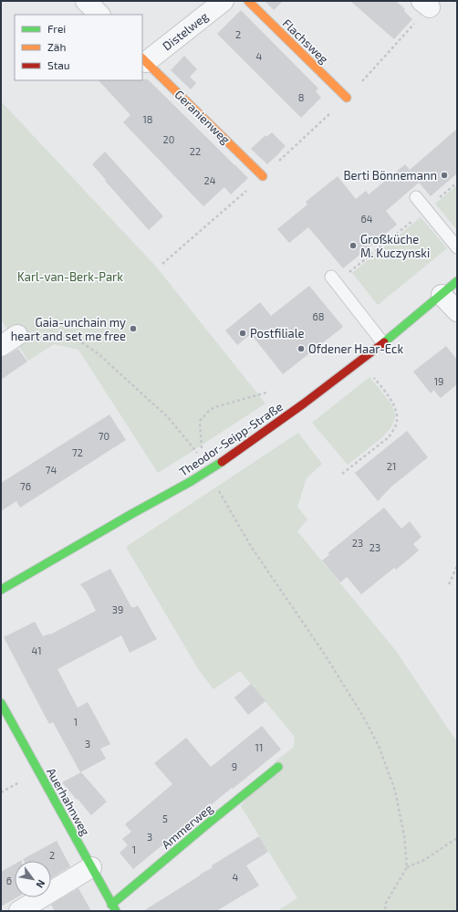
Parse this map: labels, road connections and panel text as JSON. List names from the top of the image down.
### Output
{
  "streets": {
    "street": [
      "Distelweg",
      "Flachsweg",
      "Geranienweg",
      "Theodor-Seipp-Straße",
      "Auerhahnweg",
      "Ammerweg"
    ]
  },
  "crossings": [
    ["Distelweg", "Geranienweg"],
    ["Auerhahnweg", "Ammerweg"]
  ],
  "parks": ["Karl-van-Berk-Park"],
  "places": [
    "Berti Bönnemann",
    "Großküche M. Kuczynski",
    "Gaia-unchain my heart and set me free",
    "Postfiliale",
    "Ofdener Haar-Eck"
  ],
  "house_numbers": [
    "2",
    "4",
    "8",
    "18",
    "20",
    "22",
    "24",
    "64",
    "68",
    "19",
    "70",
    "72",
    "21",
    "74",
    "76",
    "23",
    "23",
    "39",
    "41",
    "1",
    "3",
    "11",
    "9",
    "5",
    "3",
    "1",
    "2",
    "4",
    "6"
  ],
  "legend": ["Frei", "Zäh", "Stau"],
  "north": "bottom right"
}
